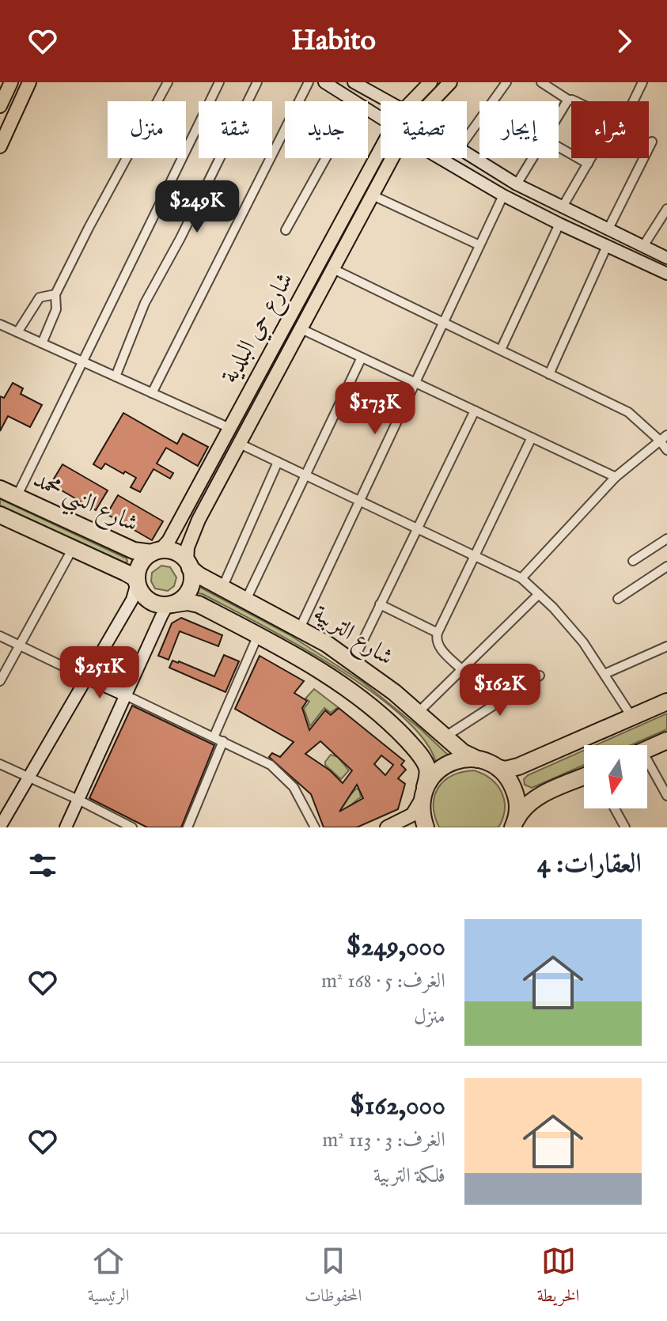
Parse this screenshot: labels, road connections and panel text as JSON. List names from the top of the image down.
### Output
{
  "streets": {
    "highway": ["شارع النبي محمد", "شارع التربية"],
    "main road": ["شارع حي البلدية"]
  },
  "crossings": [
    ["شارع حي البلدية", "شارع النبي محمد"],
    ["شارع حي البلدية", "شارع التربية"],
    ["شارع النبي محمد", "شارع التربية"]
  ],
  "north": "bottom",
  "page": {
    "header": "Habito",
    "chip": [
      "شراء",
      "إيجار",
      "تصفية",
      "جديد",
      "شقة",
      "منزل"
    ],
    "price": [
      "$249K",
      "$173K",
      "$251K",
      "$162K"
    ],
    "heading": "العقارات: 4",
    "list": [
      {
        "name": "$249,000",
        "note": "الغرف: 5 · 168 m² · منزل"
      },
      {
        "name": "$162,000",
        "note": "الغرف: 3 · 113 m² · فلكة التربية"
      }
    ],
    "tabs": ["الخريطة", "المحفوظات", "الرئيسية"]
  }
}
